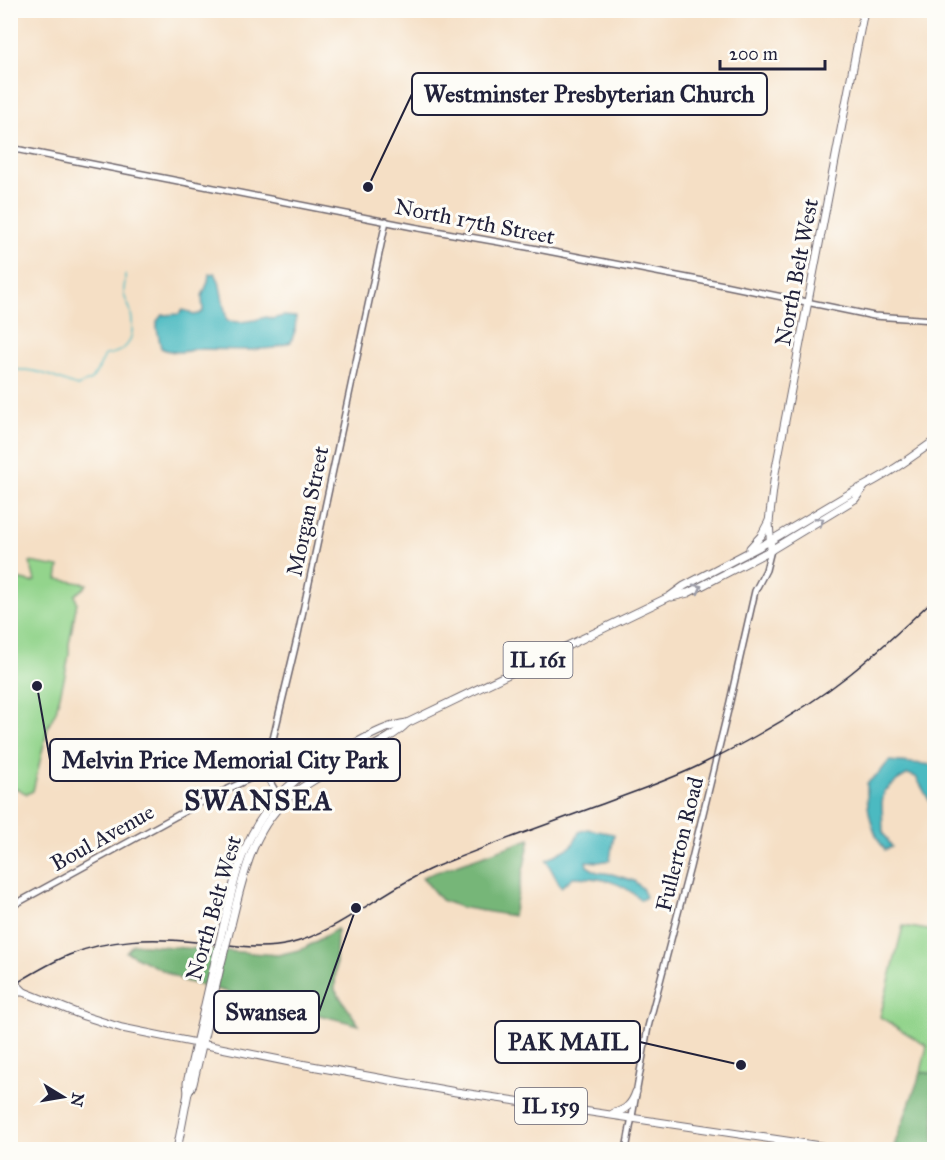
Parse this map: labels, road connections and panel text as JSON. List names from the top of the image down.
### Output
{
  "streets": {
    "main road": ["North Belt West", "IL 161", "IL 159"],
    "street": [
      "North 17th Street",
      "Morgan Street",
      "Boul Avenue",
      "Fullerton Road"
    ]
  },
  "crossings": [
    ["North 17th Street", "North Belt West"],
    ["North 17th Street", "Morgan Street"],
    ["North Belt West", "IL 161"],
    ["North Belt West", "Boul Avenue"],
    ["North Belt West", "Fullerton Road"],
    ["North Belt West", "IL 159"],
    ["Morgan Street", "Boul Avenue"],
    ["IL 161", "Fullerton Road"],
    ["IL 161", "IL 159"],
    ["Fullerton Road", "IL 159"]
  ],
  "districts": ["SWANSEA"],
  "places": [
    "Westminster Presbyterian Church",
    "Melvin Price Memorial City Park",
    "Swansea",
    "PAK MAIL"
  ],
  "scale_bar": "200 m",
  "north": "right"
}
